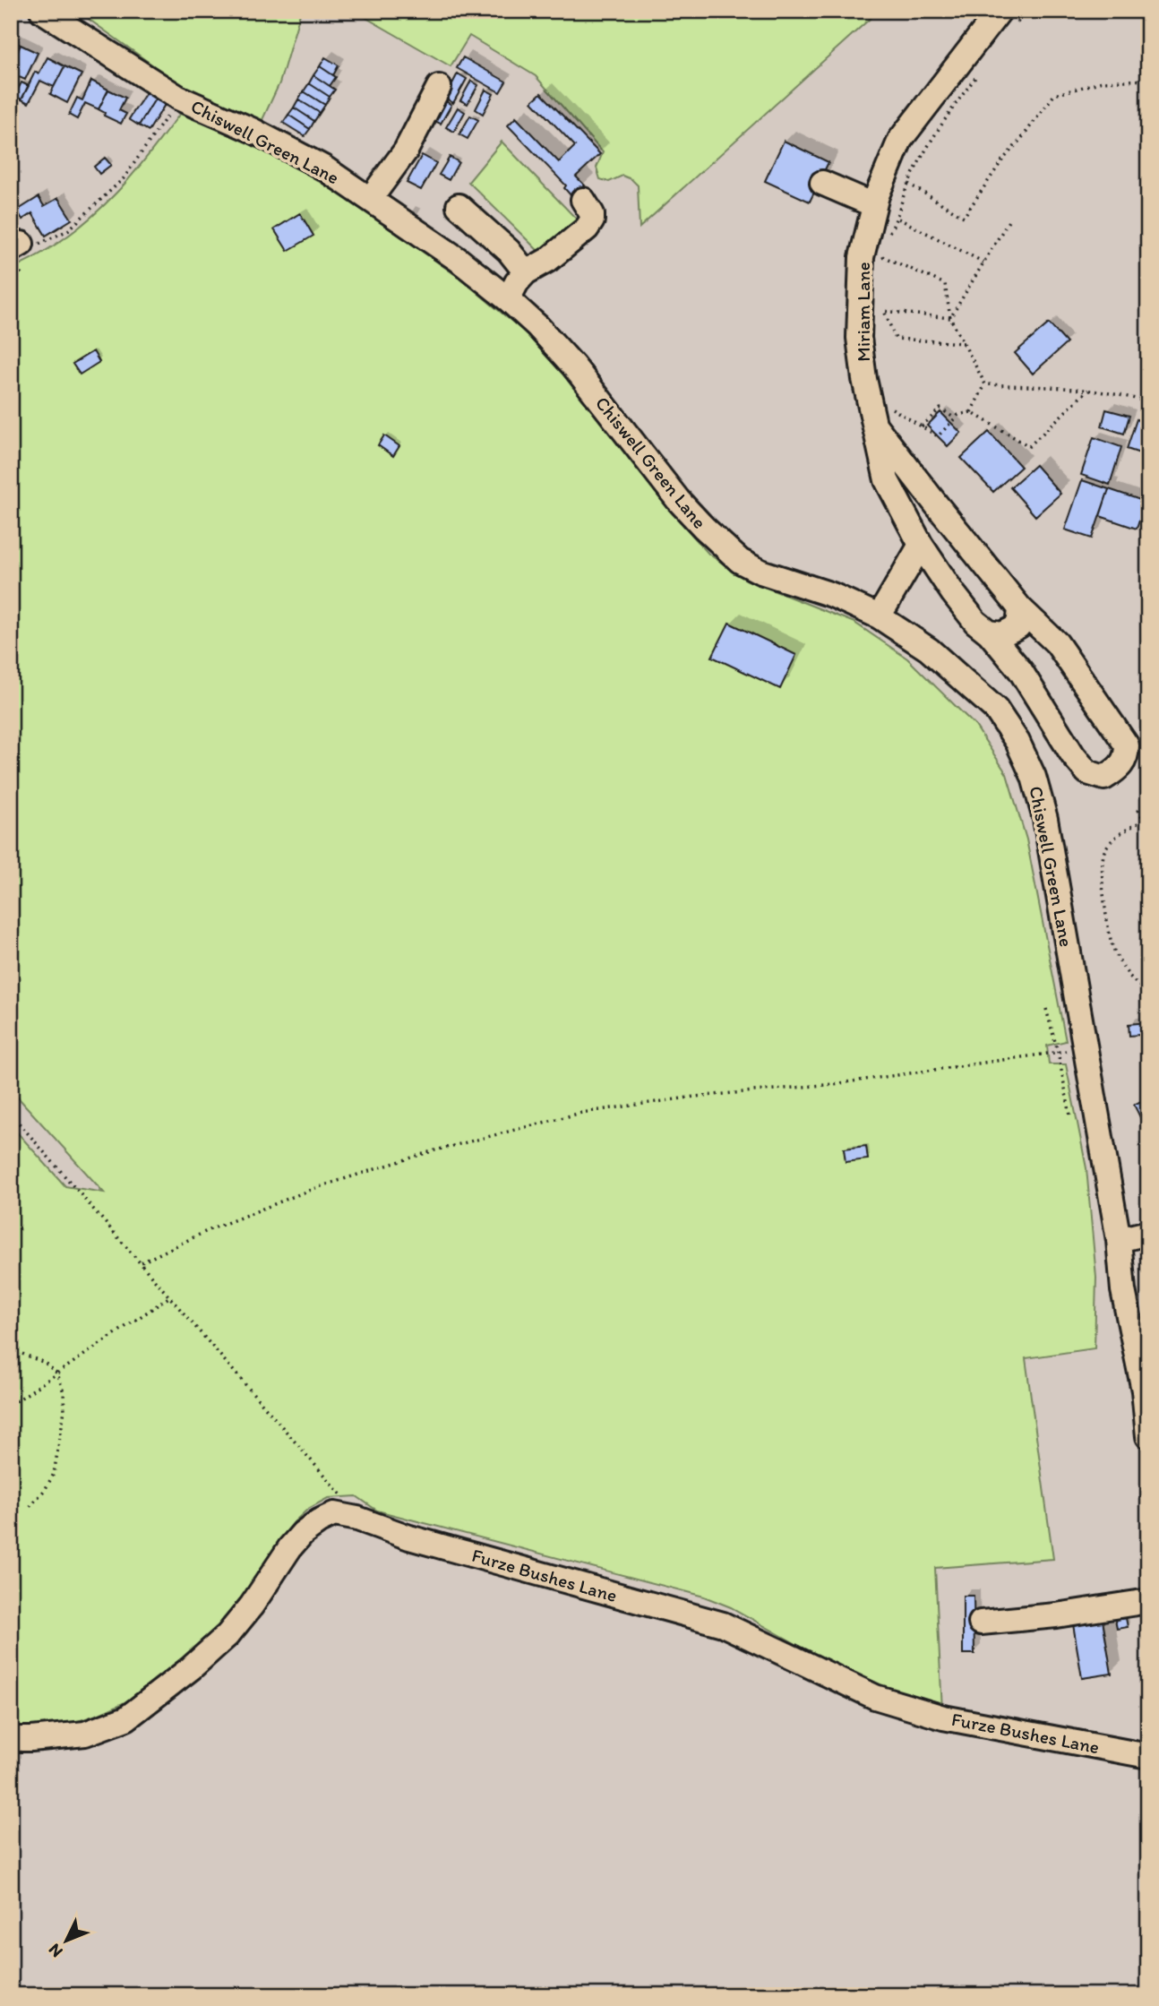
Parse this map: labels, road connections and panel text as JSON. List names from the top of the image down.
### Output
{
  "streets": {
    "street": ["Chiswell Green Lane", "Miriam Lane", "Furze Bushes Lane"]
  },
  "north": "bottom left"
}
